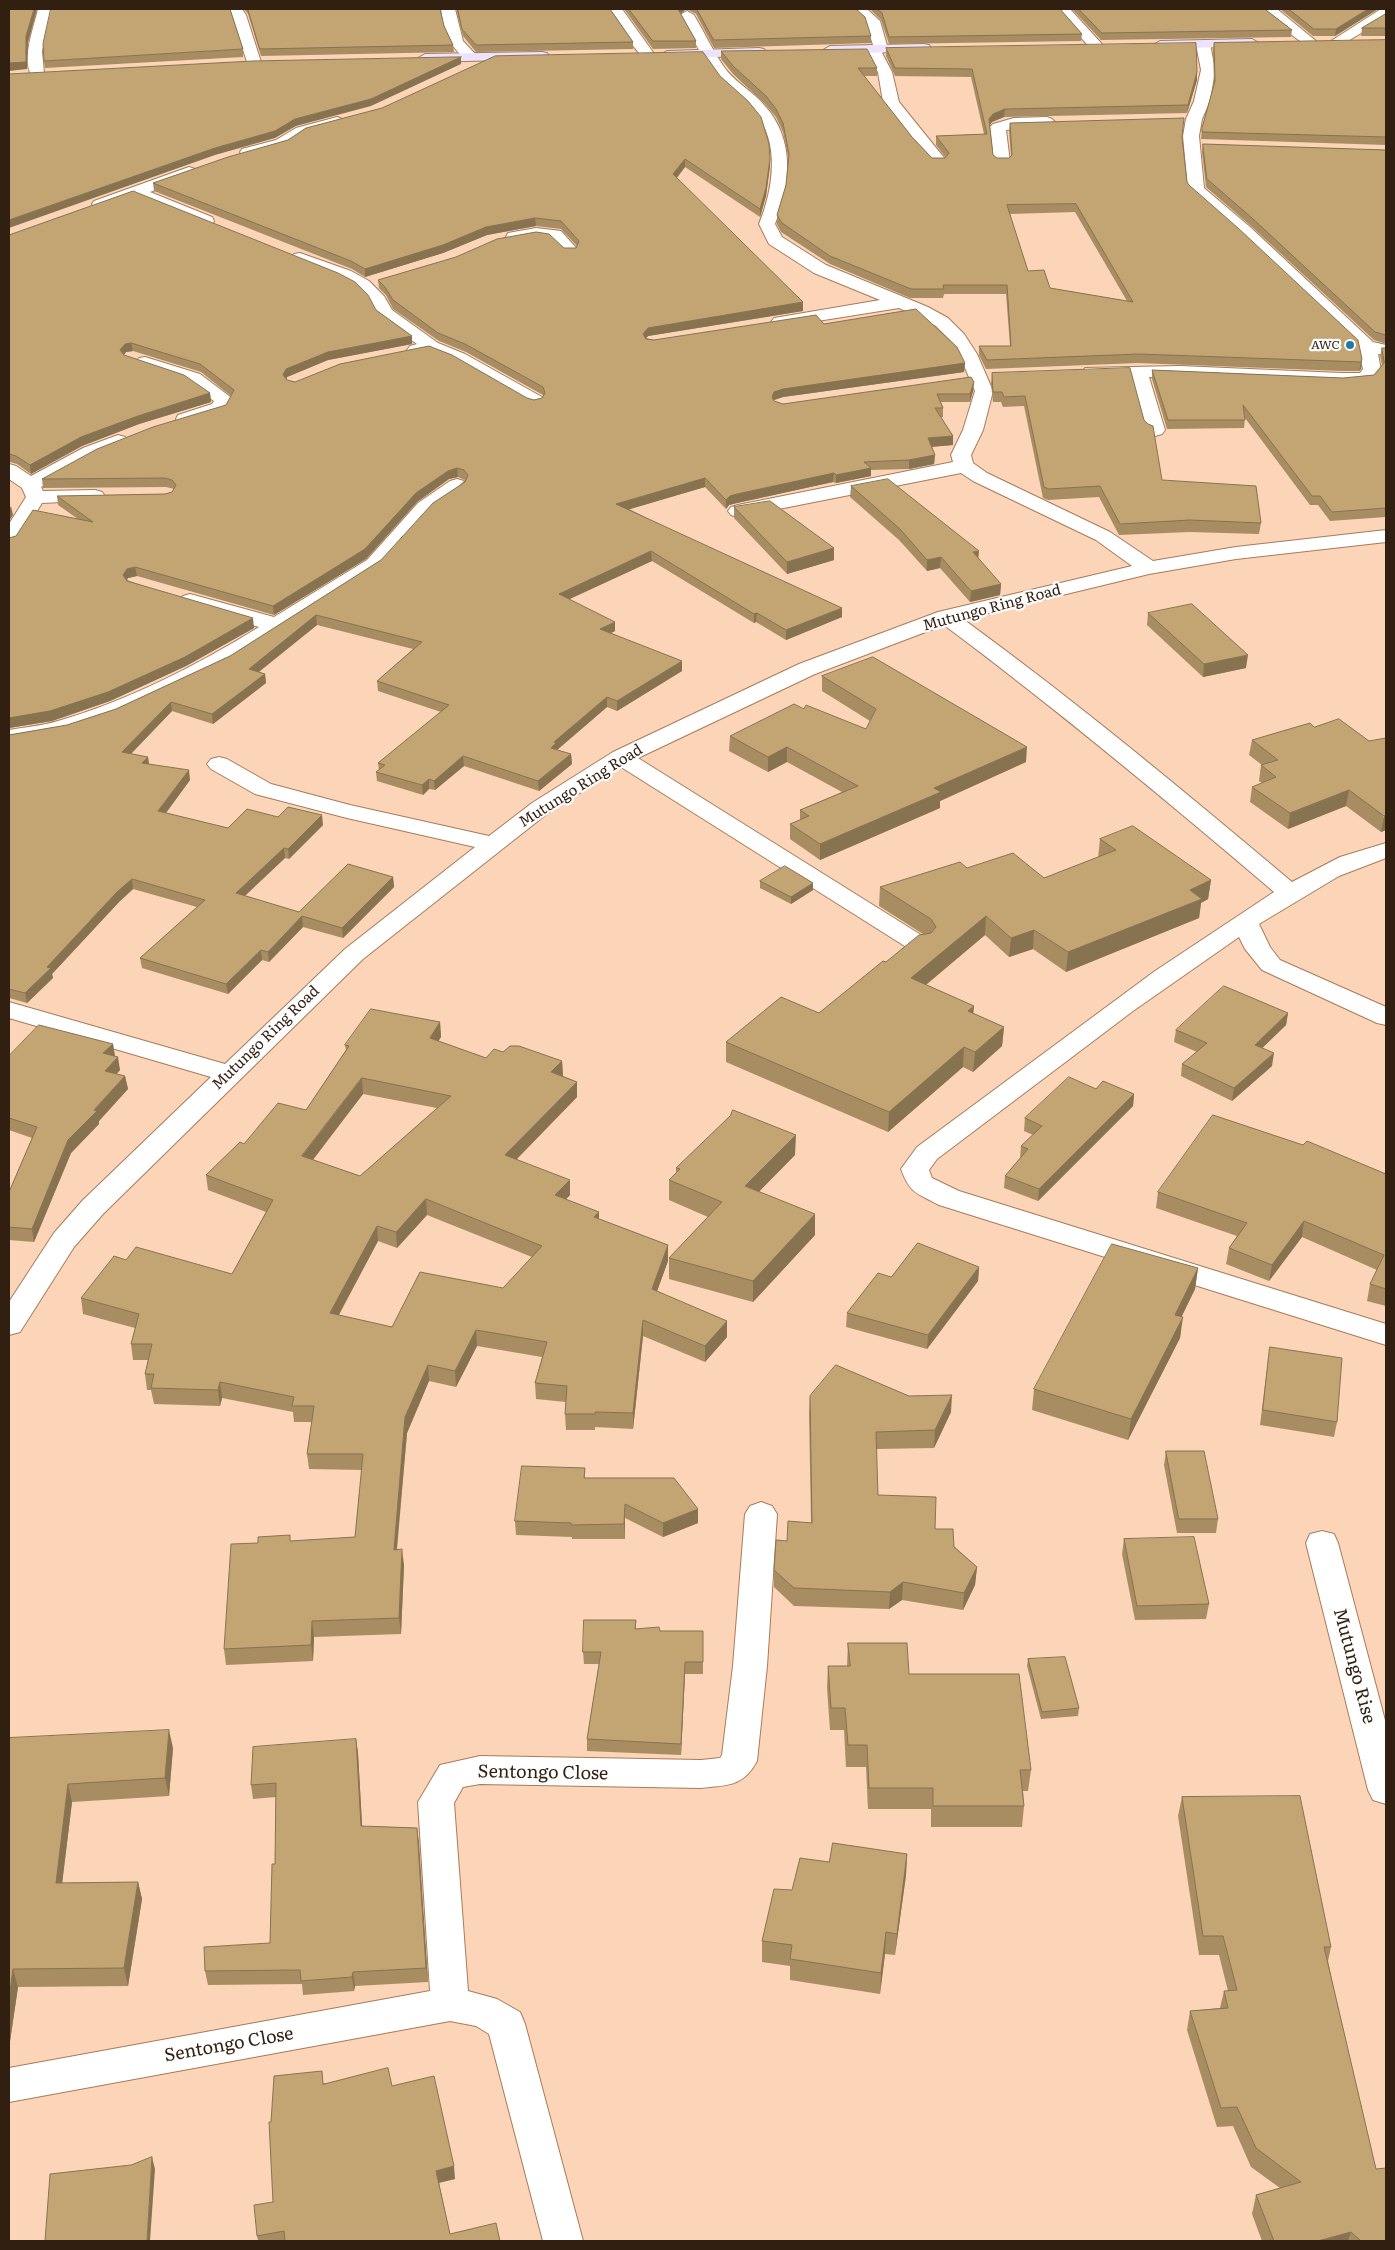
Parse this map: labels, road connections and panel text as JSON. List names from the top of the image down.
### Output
{
  "streets": {
    "street": ["Mutungo Ring Road", "Mutungo Rise", "Sentongo Close"]
  },
  "places": ["AWC"]
}
